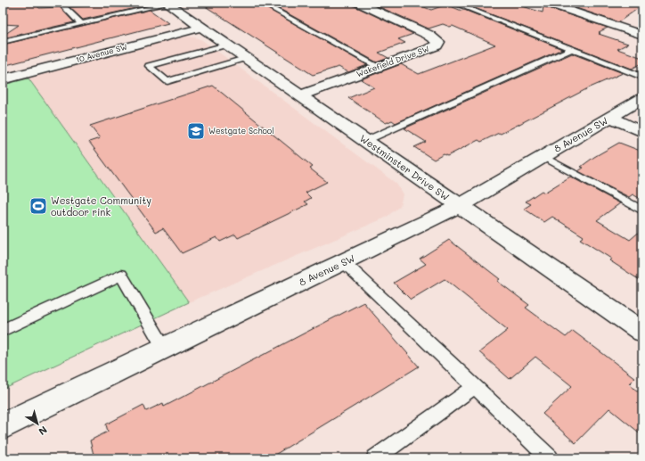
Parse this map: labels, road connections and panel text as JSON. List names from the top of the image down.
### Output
{
  "streets": {
    "street": [
      "10 Avenue SW",
      "Wakefield Drive SW",
      "8 Avenue SW",
      "Westminster Drive SW"
    ]
  },
  "crossings": [
    ["10 Avenue SW", "Westminster Drive SW"],
    ["Wakefield Drive SW", "Westminster Drive SW"],
    ["8 Avenue SW", "Westminster Drive SW"]
  ],
  "places": {
    "school or university": ["Westgate School"],
    "sports": ["Westgate Community outdoor rink"]
  },
  "north": "bottom right"
}
